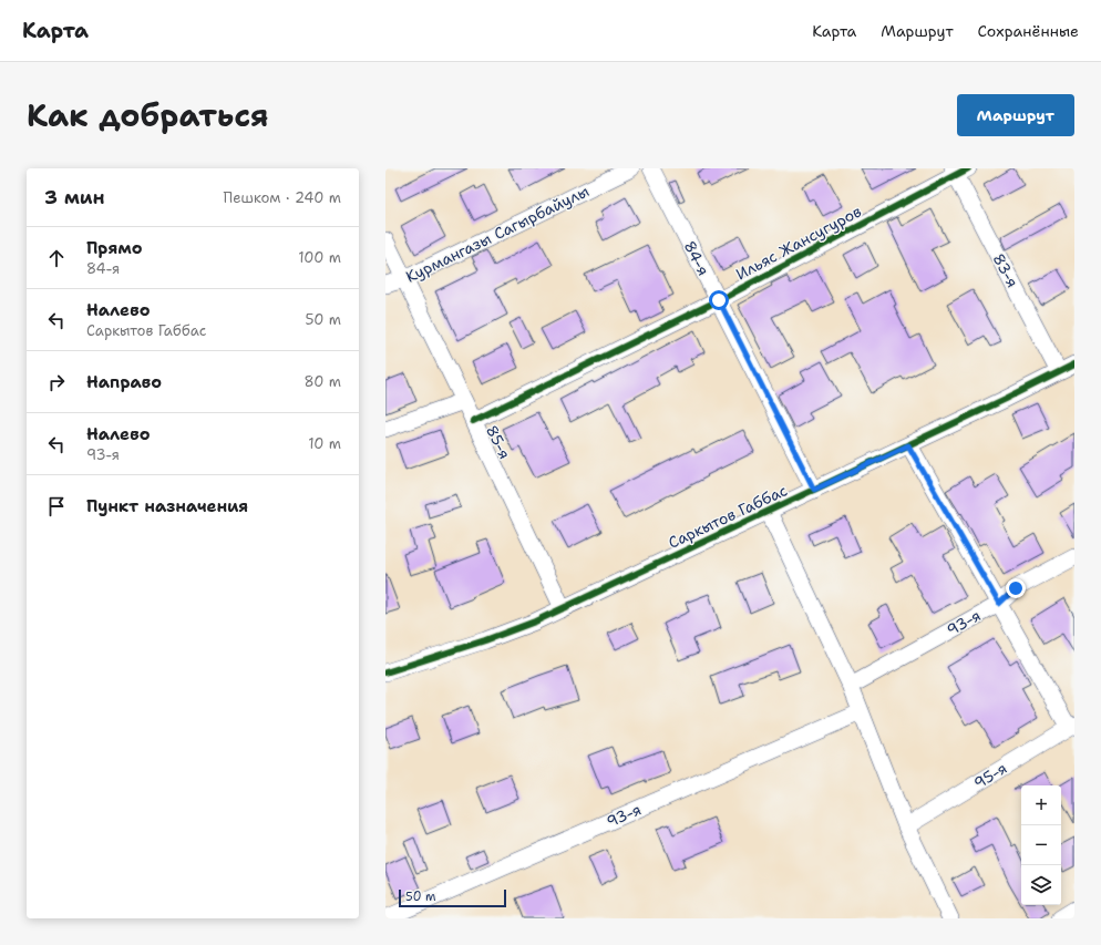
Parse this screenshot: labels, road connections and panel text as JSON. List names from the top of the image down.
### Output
{
  "streets": {
    "street": [
      "Курмангазы Сагырбайулы",
      "Ильяс Жансугуров",
      "84-я",
      "83-я",
      "85-я",
      "Саркытов Габбас",
      "93-я",
      "95-я"
    ]
  },
  "crossings": [
    ["Курмангазы Сагырбайулы", "85-я"],
    ["Ильяс Жансугуров", "84-я"],
    ["Ильяс Жансугуров", "83-я"],
    ["Ильяс Жансугуров", "85-я"],
    ["84-я", "Саркытов Габбас"],
    ["83-я", "Саркытов Габбас"],
    ["85-я", "Саркытов Габбас"]
  ],
  "scale_bar": "50 m",
  "page": {
    "header": "Карта",
    "nav": ["Карта", "Маршрут", "Сохранённые"],
    "title": "Как добраться",
    "buttons": "Маршрут",
    "heading": ["3 мин", "Пешком · 240 m"],
    "list": [
      ["Прямо", "84-я", "100 m"],
      ["Налево", "Саркытов Габбас", "50 m"],
      ["Направо", "80 m"],
      ["Налево", "93-я", "10 m"],
      "Пункт назначения"
    ],
    "map_buttons": ["+", "−"],
    "scale": "50 m"
  }
}
